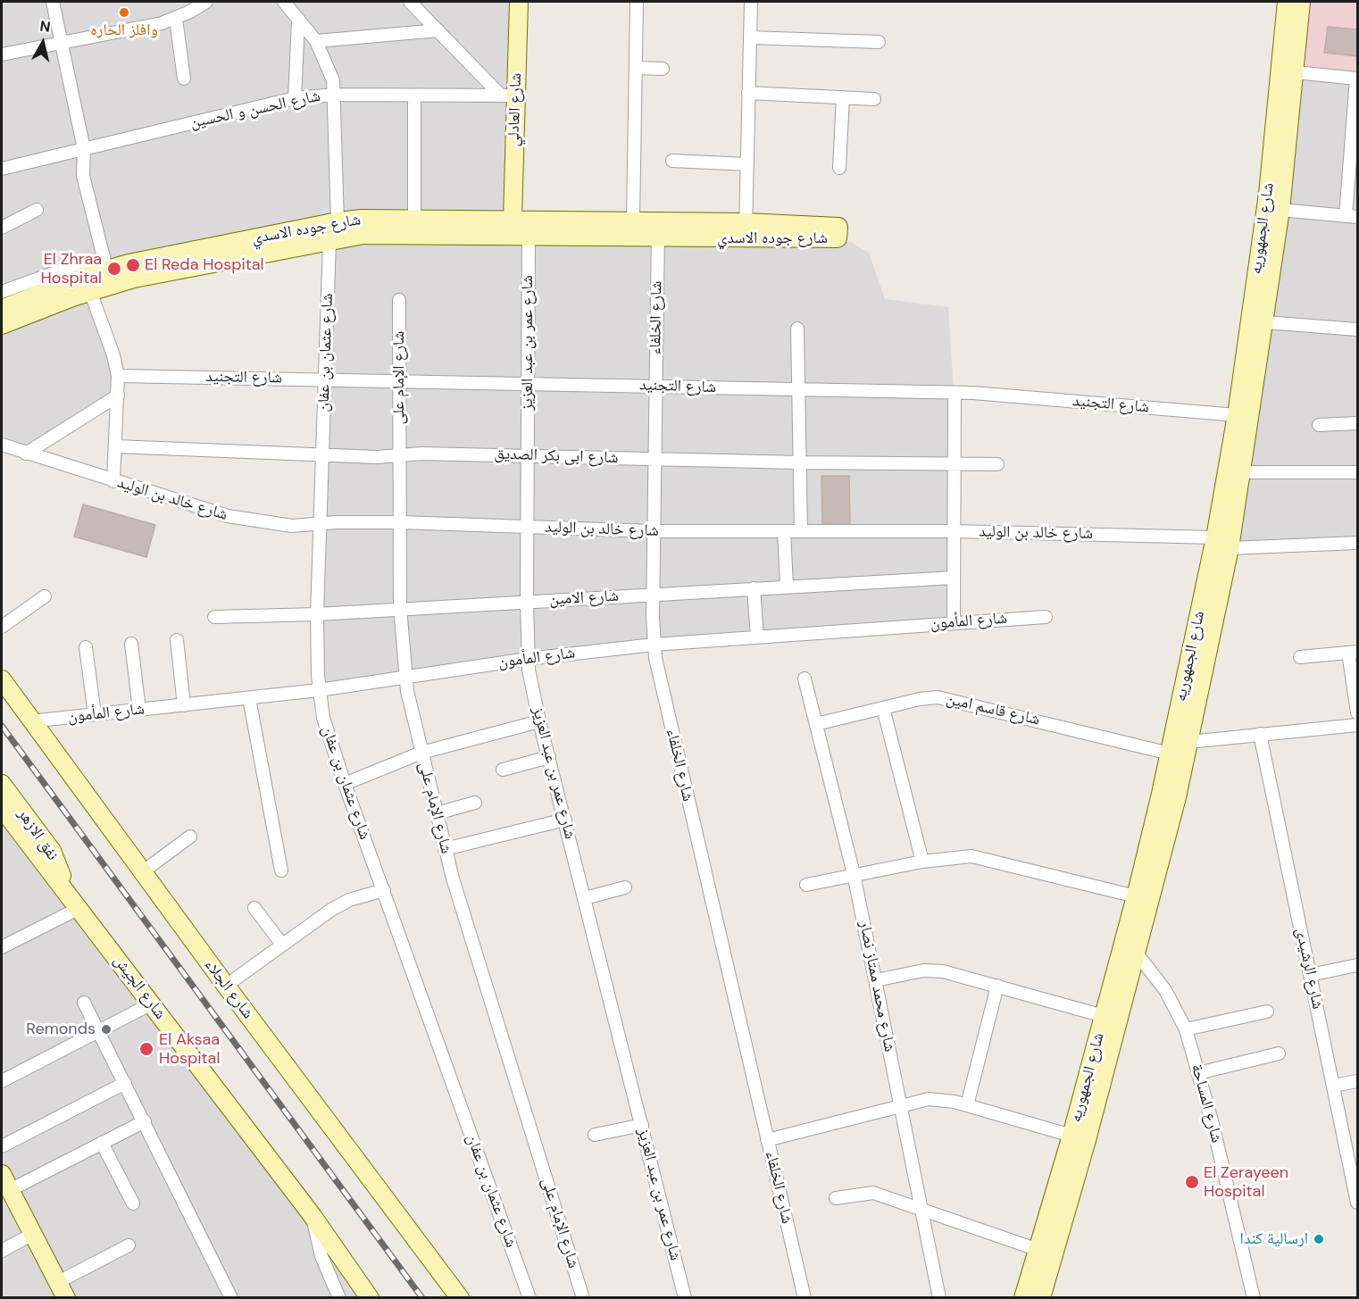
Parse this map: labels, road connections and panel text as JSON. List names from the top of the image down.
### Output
{
  "streets": {
    "street": [
      "شارع الحسن و الحسين",
      "شارع العادلي",
      "شارع الجمهوريه",
      "شارع جوده الاسدي",
      "شارع الخلفاء",
      "شارع عمر بن عبد العزيز",
      "شارع عثمان بن عفان",
      "شارع التجنيد",
      "شارع الإمام على",
      "شارع ابى بكر الصديق",
      "شارع خالد بن الوليد",
      "شارع الامين",
      "شارع المأمون",
      "شارع قاسم امين",
      "نفق الازهر",
      "شارع الرشيدى",
      "شارع محمد ممتاز نصار",
      "شارع الجيش",
      "شارع الجلاء",
      "شارع المساحة"
    ]
  },
  "crossings": [
    ["شارع الحسن و الحسين", "شارع العادلي"],
    ["شارع العادلي", "شارع جوده الاسدي"],
    ["شارع الجمهوريه", "شارع التجنيد"],
    ["شارع الجمهوريه", "شارع خالد بن الوليد"],
    ["شارع الجمهوريه", "شارع قاسم امين"],
    ["شارع الجمهوريه", "شارع المساحة"],
    ["شارع جوده الاسدي", "شارع الخلفاء"],
    ["شارع جوده الاسدي", "شارع عمر بن عبد العزيز"],
    ["شارع جوده الاسدي", "شارع عثمان بن عفان"],
    ["شارع الخلفاء", "شارع التجنيد"],
    ["شارع الخلفاء", "شارع ابى بكر الصديق"],
    ["شارع الخلفاء", "شارع خالد بن الوليد"],
    ["شارع الخلفاء", "شارع الامين"],
    ["شارع الخلفاء", "شارع المأمون"],
    ["شارع عمر بن عبد العزيز", "شارع التجنيد"],
    ["شارع عمر بن عبد العزيز", "شارع ابى بكر الصديق"],
    ["شارع عمر بن عبد العزيز", "شارع خالد بن الوليد"],
    ["شارع عمر بن عبد العزيز", "شارع الامين"],
    ["شارع عمر بن عبد العزيز", "شارع المأمون"],
    ["شارع عثمان بن عفان", "شارع التجنيد"],
    ["شارع عثمان بن عفان", "شارع ابى بكر الصديق"],
    ["شارع عثمان بن عفان", "شارع خالد بن الوليد"],
    ["شارع عثمان بن عفان", "شارع الامين"],
    ["شارع عثمان بن عفان", "شارع المأمون"],
    ["شارع التجنيد", "شارع الإمام على"],
    ["شارع الإمام على", "شارع ابى بكر الصديق"],
    ["شارع الإمام على", "شارع خالد بن الوليد"],
    ["شارع الإمام على", "شارع الامين"],
    ["شارع الإمام على", "شارع المأمون"],
    ["شارع المأمون", "شارع الجلاء"],
    ["شارع قاسم امين", "شارع محمد ممتاز نصار"],
    ["نفق الازهر", "شارع الجيش"]
  ],
  "places": [
    "وافلز الحاره",
    "El Reda Hospital",
    "El Zhraa Hospital",
    "Remonds",
    "El Aksaa Hospital",
    "El Zerayeen Hospital",
    "ارسالية كندا"
  ],
  "north": "top"
}
